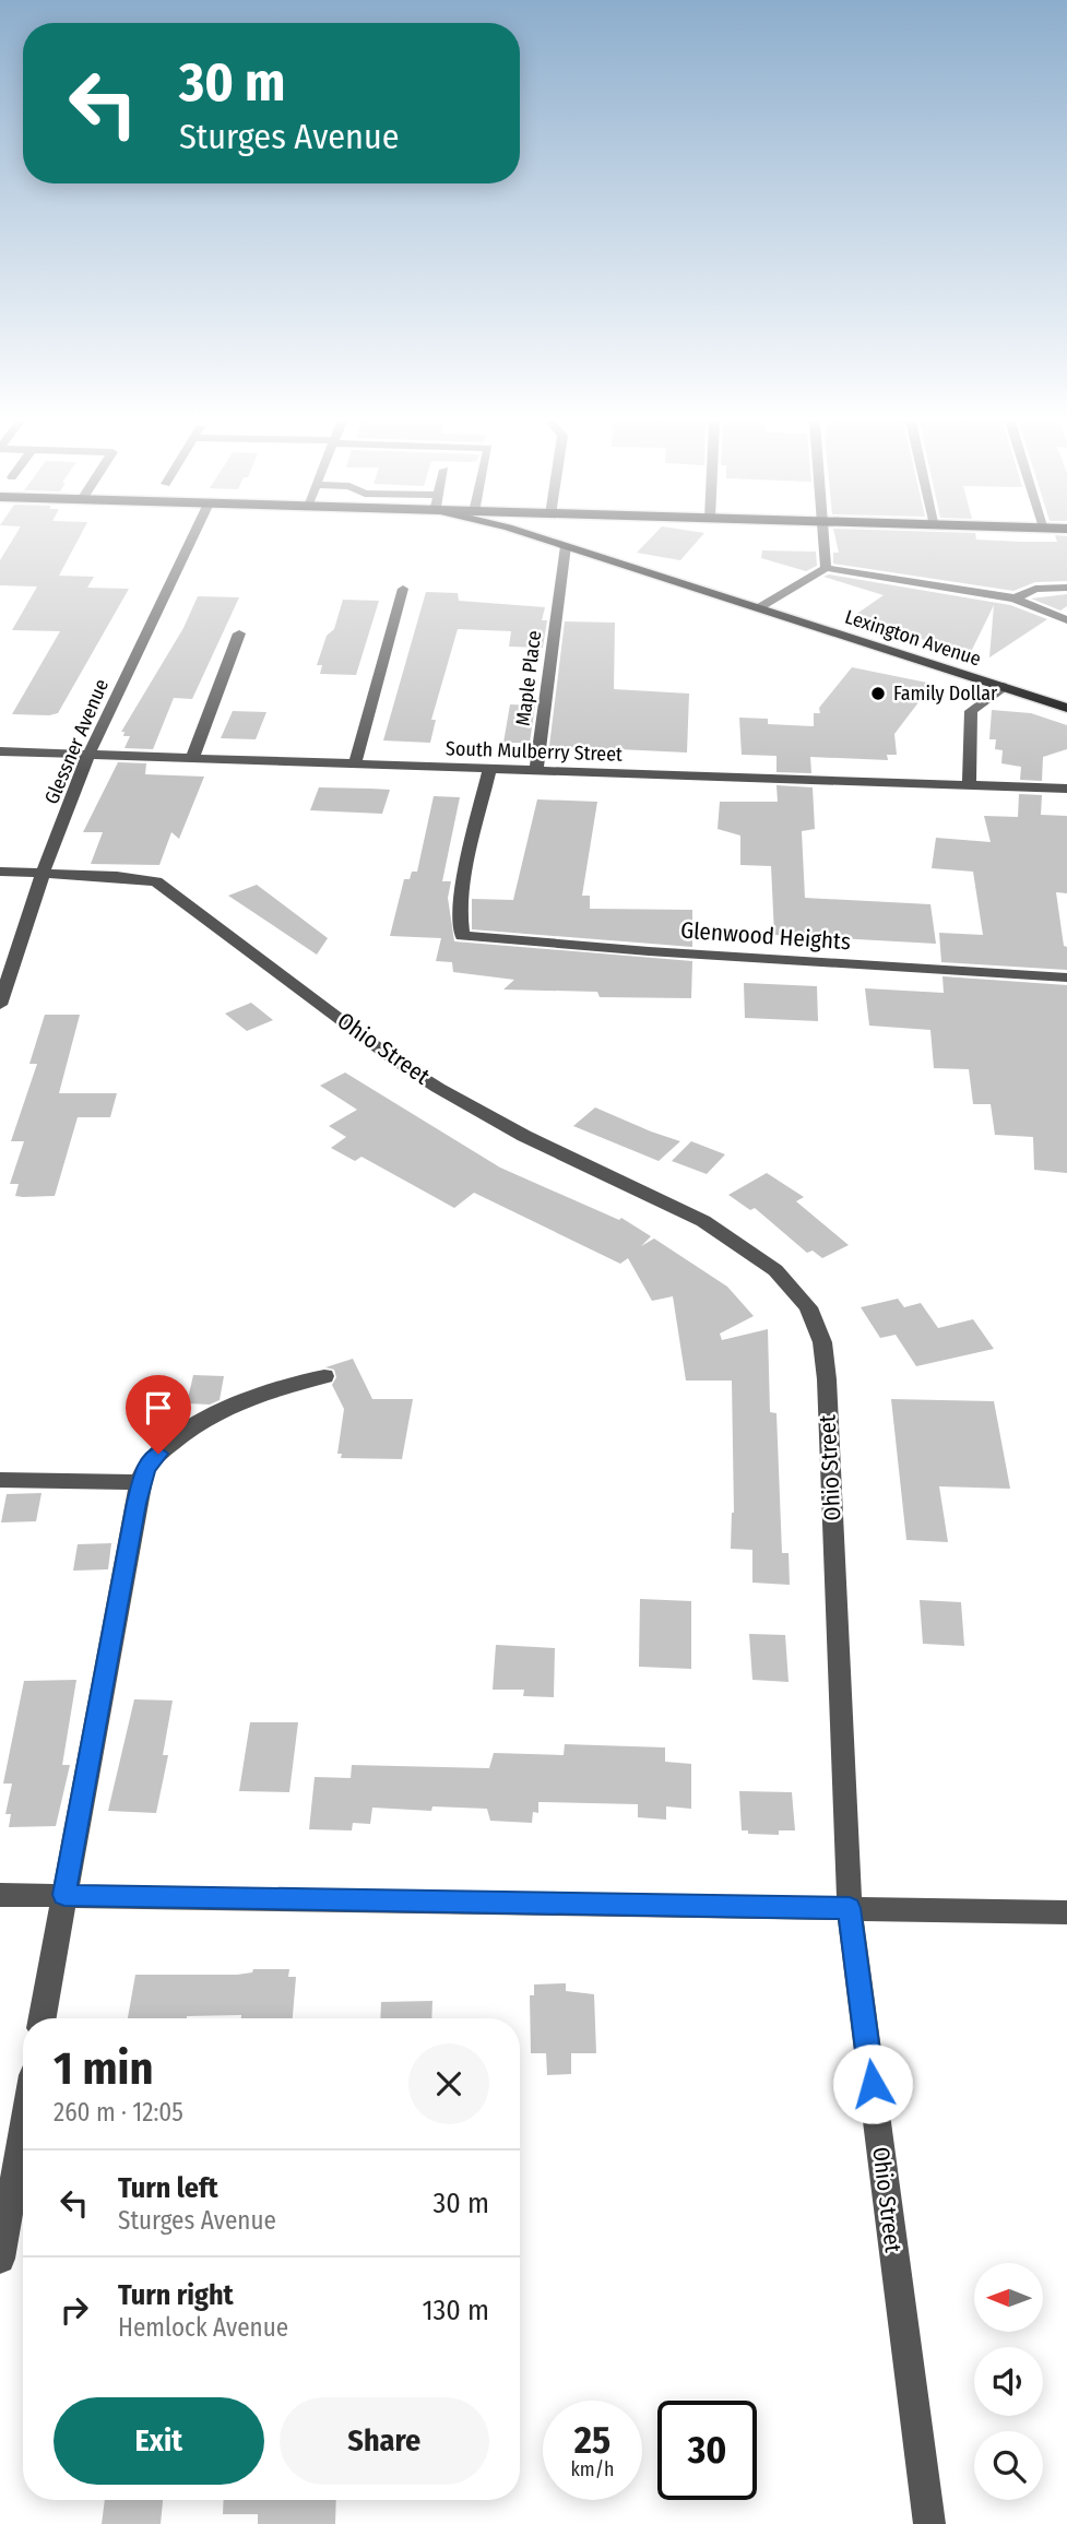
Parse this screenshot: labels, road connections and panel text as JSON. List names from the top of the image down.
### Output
{
  "streets": {
    "main road": ["Lexington Avenue"],
    "street": [
      "Maple Place",
      "Glessner Avenue",
      "South Mulberry Street",
      "Glenwood Heights",
      "Ohio Street"
    ]
  },
  "crossings": [
    ["Lexington Avenue", "Maple Place"],
    ["Maple Place", "South Mulberry Street"],
    ["Glessner Avenue", "South Mulberry Street"],
    ["Glessner Avenue", "Ohio Street"],
    ["South Mulberry Street", "Glenwood Heights"]
  ],
  "places": ["Family Dollar"],
  "north": "left",
  "page": {
    "turn": ["30 m", "Sturges Avenue"],
    "heading": ["1 min", "260 m · 12:05"],
    "list": [
      {
        "name": "Turn left",
        "note": "Sturges Avenue",
        "value": "30 m"
      },
      {
        "name": "Turn right",
        "note": "Hemlock Avenue",
        "value": "130 m"
      }
    ],
    "buttons": ["Exit", "Share"],
    "speed": "25 km/h",
    "limit": "30"
  }
}
